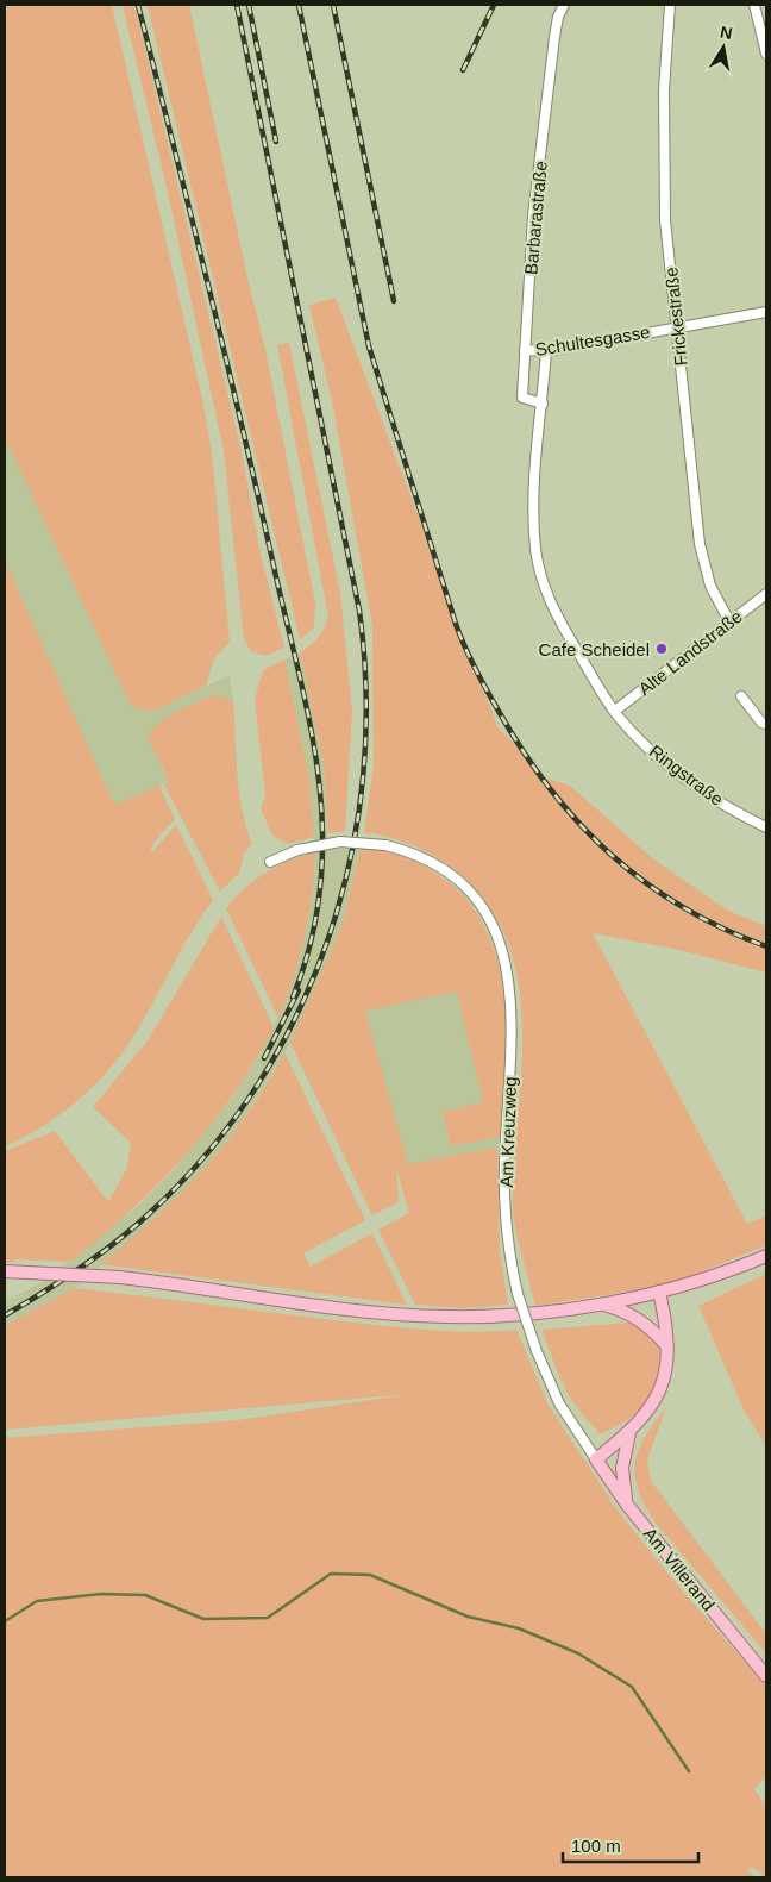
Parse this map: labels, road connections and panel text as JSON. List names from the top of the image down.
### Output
{
  "streets": {
    "main road": ["Am Villerand"],
    "street": [
      "Barbarastraße",
      "Frickestraße",
      "Schultesgasse",
      "Alte Landstraße",
      "Ringstraße",
      "Am Kreuzweg"
    ]
  },
  "crossings": [
    ["Barbarastraße", "Schultesgasse"],
    ["Frickestraße", "Schultesgasse"],
    ["Frickestraße", "Alte Landstraße"],
    ["Alte Landstraße", "Ringstraße"],
    ["Am Kreuzweg", "Am Villerand"]
  ],
  "places": ["Cafe Scheidel"],
  "scale_bar": "100 m",
  "north": "top"
}
